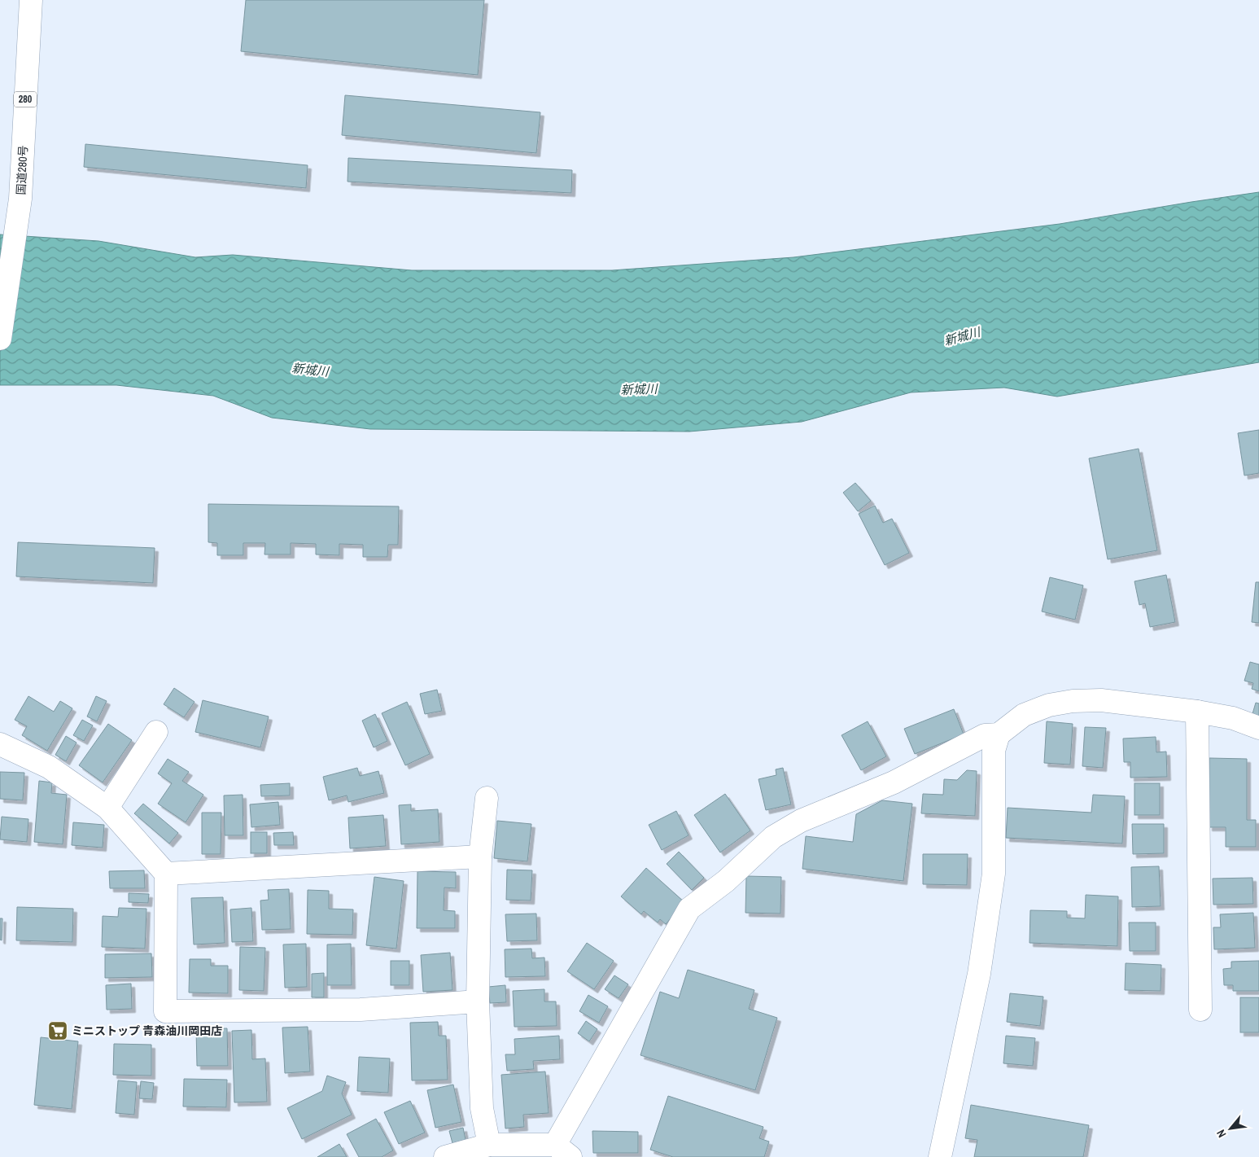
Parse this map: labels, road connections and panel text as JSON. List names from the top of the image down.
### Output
{
  "streets": {
    "main road": ["280", "国道280号"]
  },
  "water": ["新城川"],
  "places": {
    "supermarket": ["ミニストップ 青森油川岡田店"]
  },
  "north": "bottom left"
}
